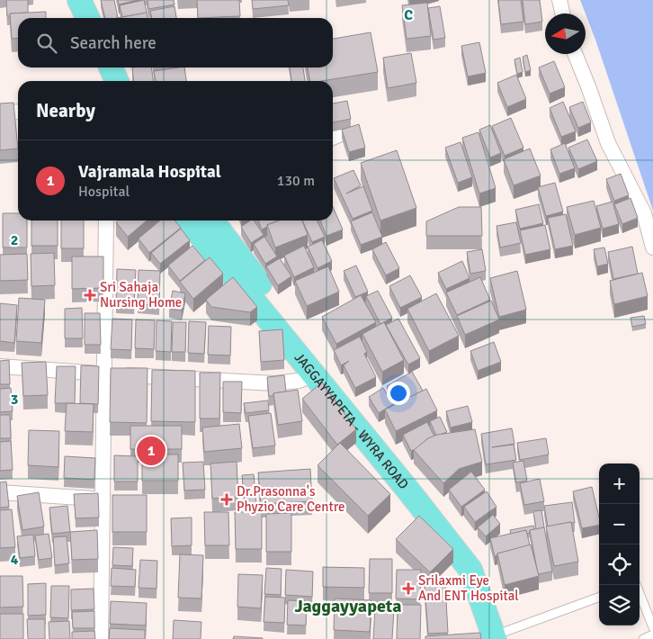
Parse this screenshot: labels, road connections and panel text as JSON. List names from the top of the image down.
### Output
{
  "streets": {
    "main road": ["JAGGAYYAPETA - WYRA ROAD"]
  },
  "districts": ["Jaggayyapeta"],
  "places": {
    "health": ["Sri Sahaja Nursing Home", "Dr.Prasonna's Phyzio Care Centre", "Srilaxmi Eye And ENT Hospital"]
  },
  "north": "left",
  "page": {
    "search": "Search here",
    "heading": "Nearby",
    "list": [
      {
        "mark": "1",
        "name": "Vajramala Hospital",
        "note": "Hospital",
        "value": "130 m"
      }
    ],
    "pins": "1",
    "map_buttons": ["+", "−"]
  },
  "grid": {
    "columns": ["C"],
    "rows": ["2", "3", "4"]
  }
}
